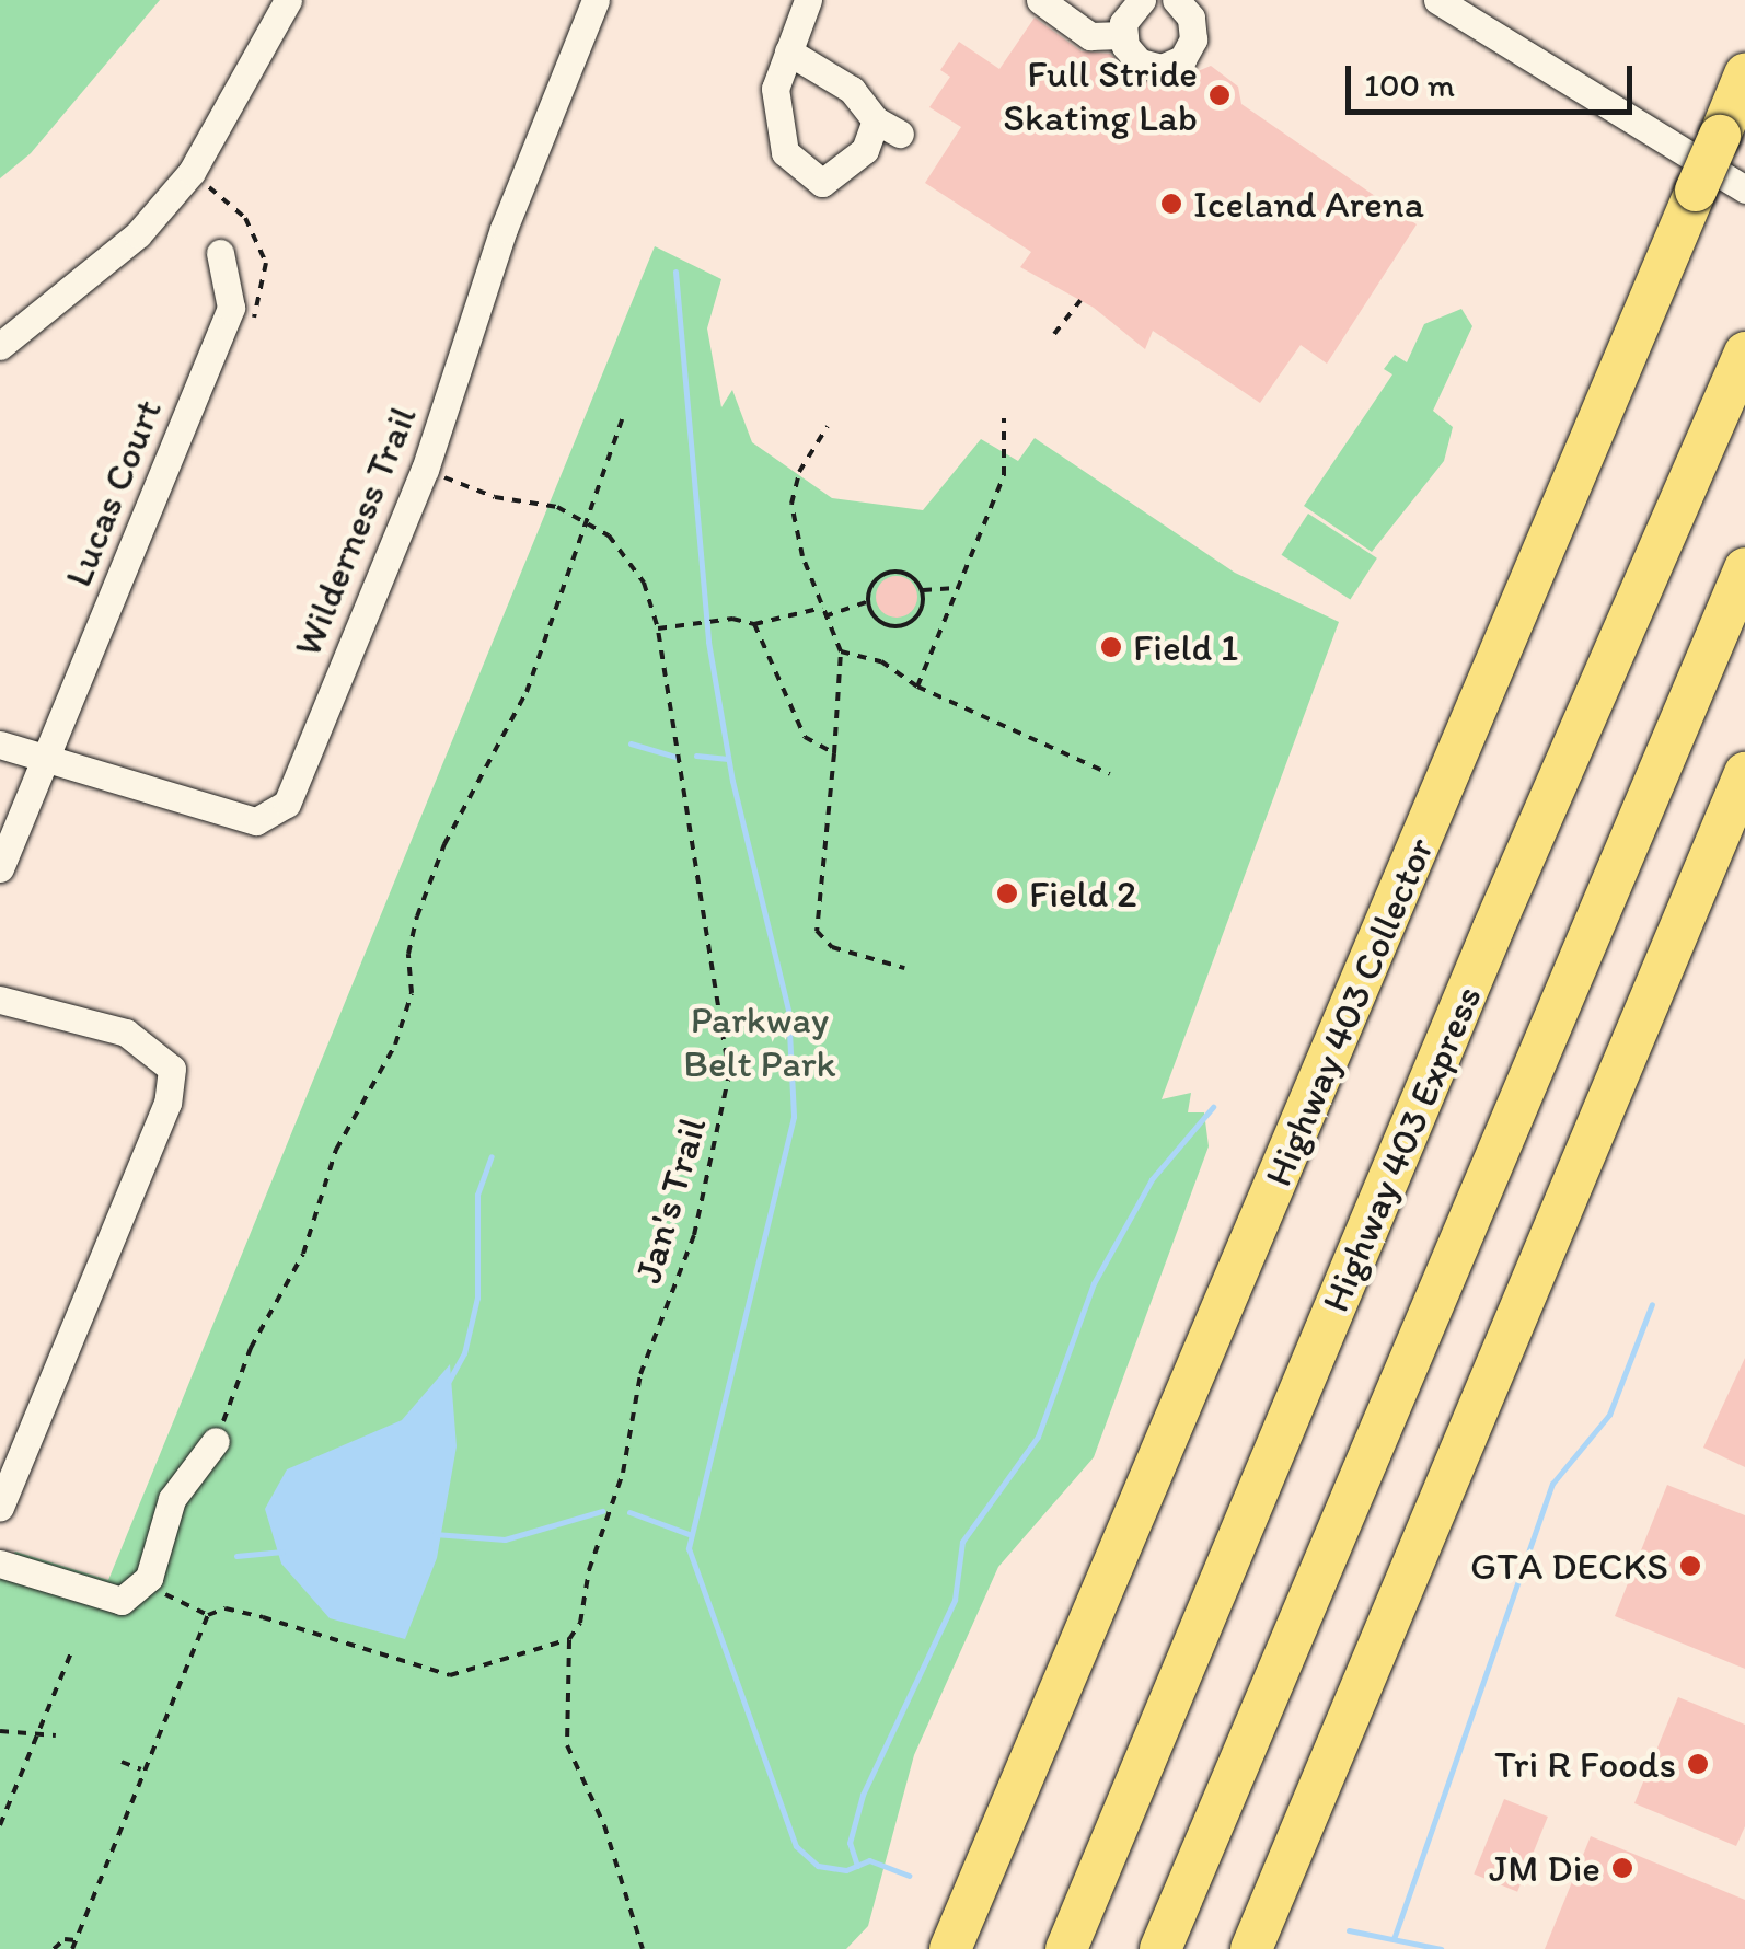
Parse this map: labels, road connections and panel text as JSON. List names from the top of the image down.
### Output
{
  "streets": {
    "highway": ["Highway 403 Collector", "Highway 403 Express"],
    "street": ["Lucas Court", "Wilderness Trail"],
    "path": ["Jan's Trail"]
  },
  "crossings": [
    ["Lucas Court", "Wilderness Trail"]
  ],
  "parks": ["Parkway Belt Park"],
  "places": [
    "Full Stride Skating Lab",
    "Iceland Arena",
    "Field 1",
    "Field 2",
    "GTA DECKS",
    "Tri R Foods",
    "JM Die"
  ],
  "scale_bar": "100 m"
}
